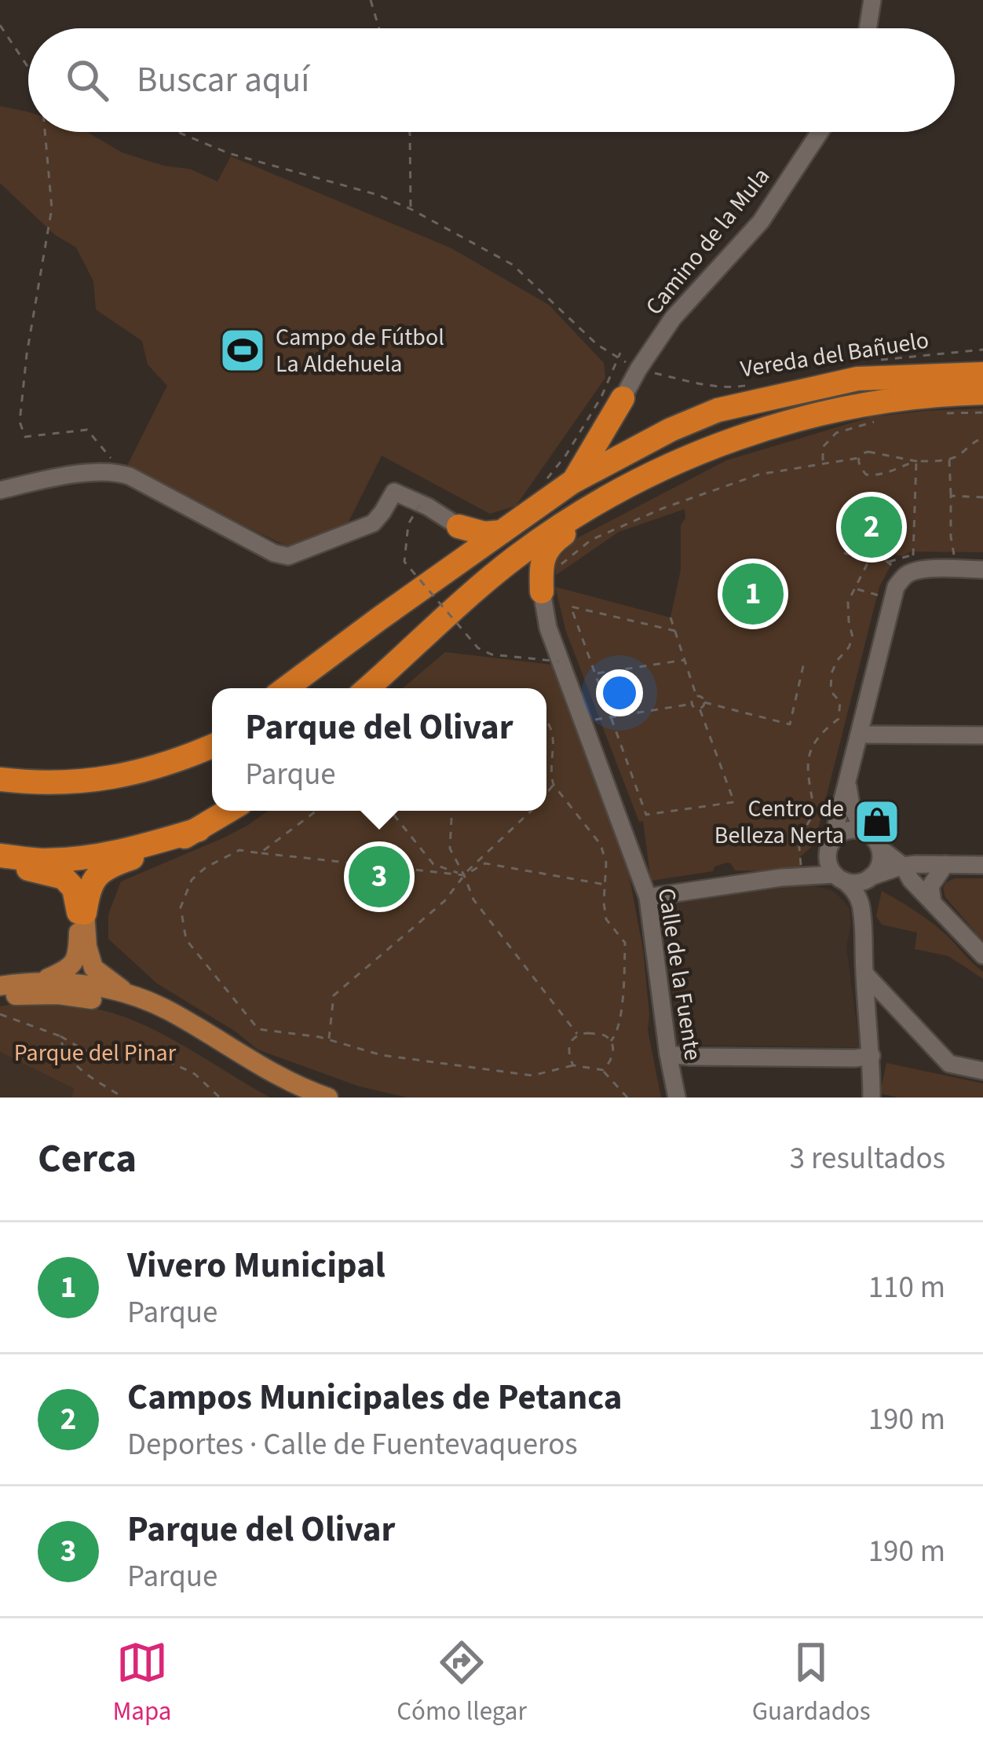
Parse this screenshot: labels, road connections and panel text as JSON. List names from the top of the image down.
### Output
{
  "streets": {
    "street": ["Camino de la Mula", "Calle de la Fuente"],
    "path": ["Vereda del Bañuelo"]
  },
  "crossings": [
    ["Camino de la Mula", "Vereda del Bañuelo"]
  ],
  "parks": ["Parque del Pinar"],
  "places": {
    "sports": ["Campo de Fútbol La Aldehuela"],
    "shop": ["Centro de Belleza Nerta"]
  },
  "page": {
    "search": "Buscar aquí",
    "pins": ["2", "1", "3"],
    "popup": ["Parque del Olivar", "Parque"],
    "heading": ["Cerca", "3 resultados"],
    "list": [
      {
        "mark": "1",
        "name": "Vivero Municipal",
        "note": "Parque",
        "value": "110 m"
      },
      {
        "mark": "2",
        "name": "Campos Municipales de Petanca",
        "note": "Deportes · Calle de Fuentevaqueros",
        "value": "190 m"
      },
      {
        "mark": "3",
        "name": "Parque del Olivar",
        "note": "Parque",
        "value": "190 m"
      }
    ],
    "nav": ["Mapa", "Cómo llegar", "Guardados"]
  }
}
